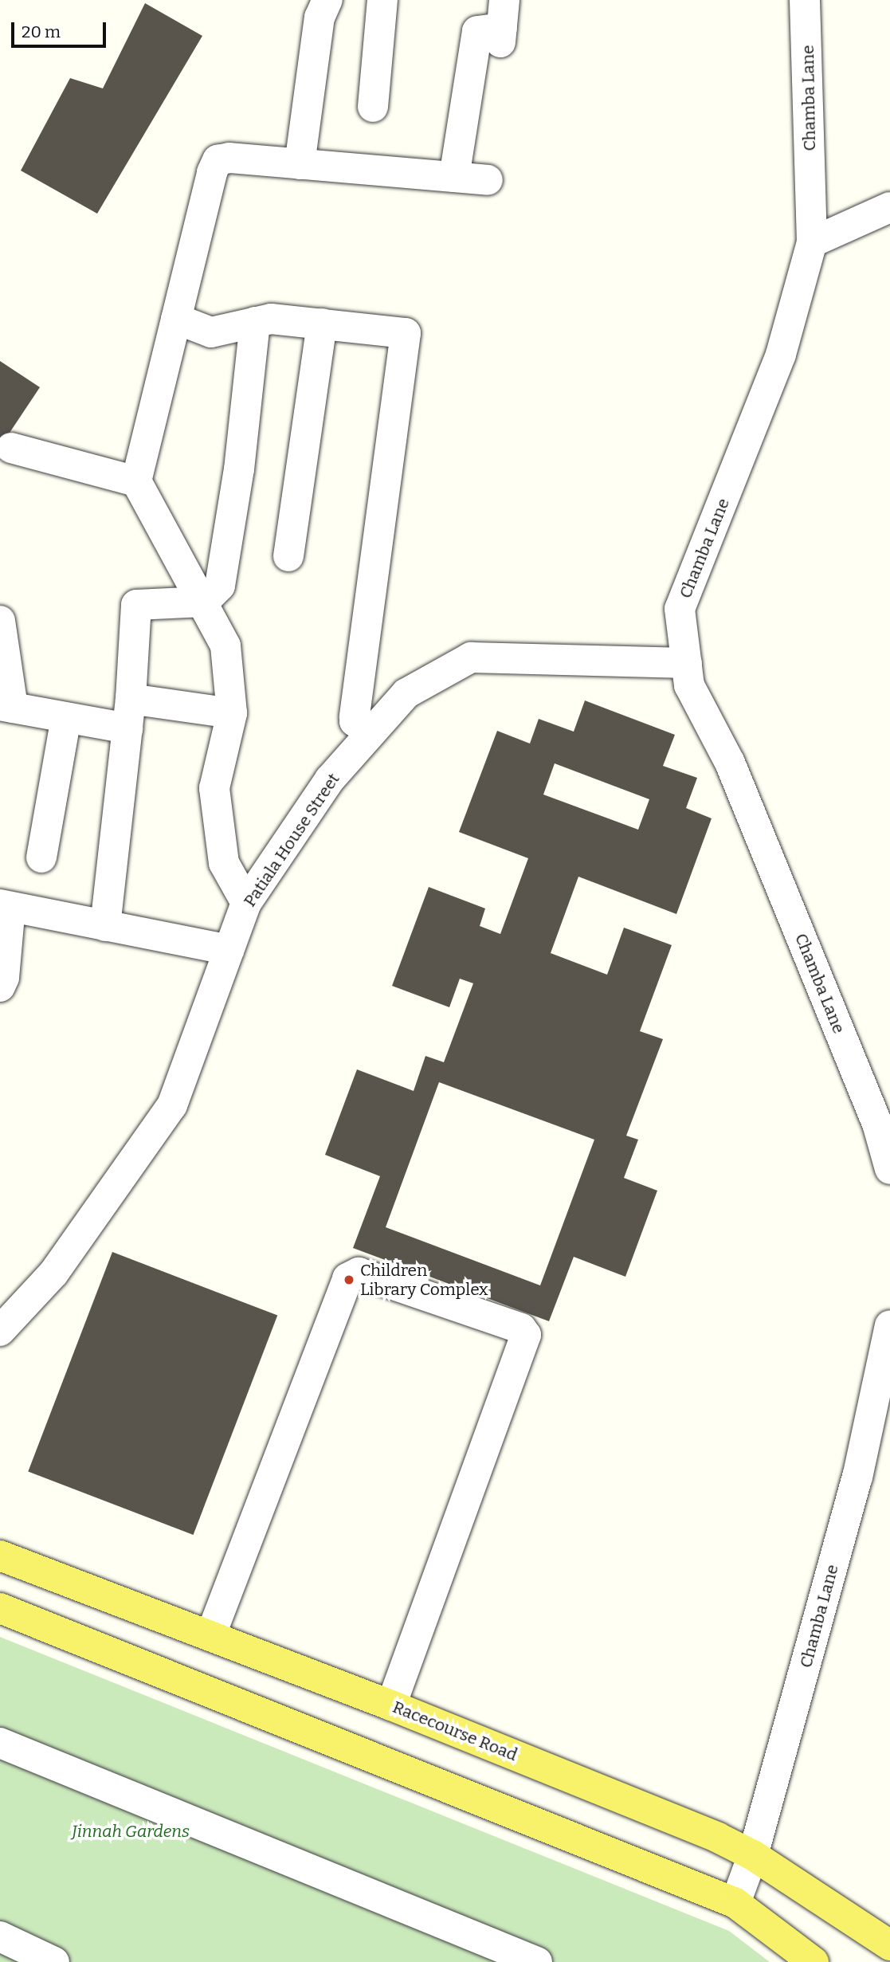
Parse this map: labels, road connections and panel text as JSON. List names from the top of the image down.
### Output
{
  "streets": {
    "main road": ["Racecourse Road"],
    "street": ["Chamba Lane", "Patiala House Street"]
  },
  "crossings": [
    ["Chamba Lane", "Patiala House Street"],
    ["Chamba Lane", "Racecourse Road"]
  ],
  "parks": ["Jinnah Gardens"],
  "places": ["Children Library Complex"],
  "scale_bar": "20 m"
}
